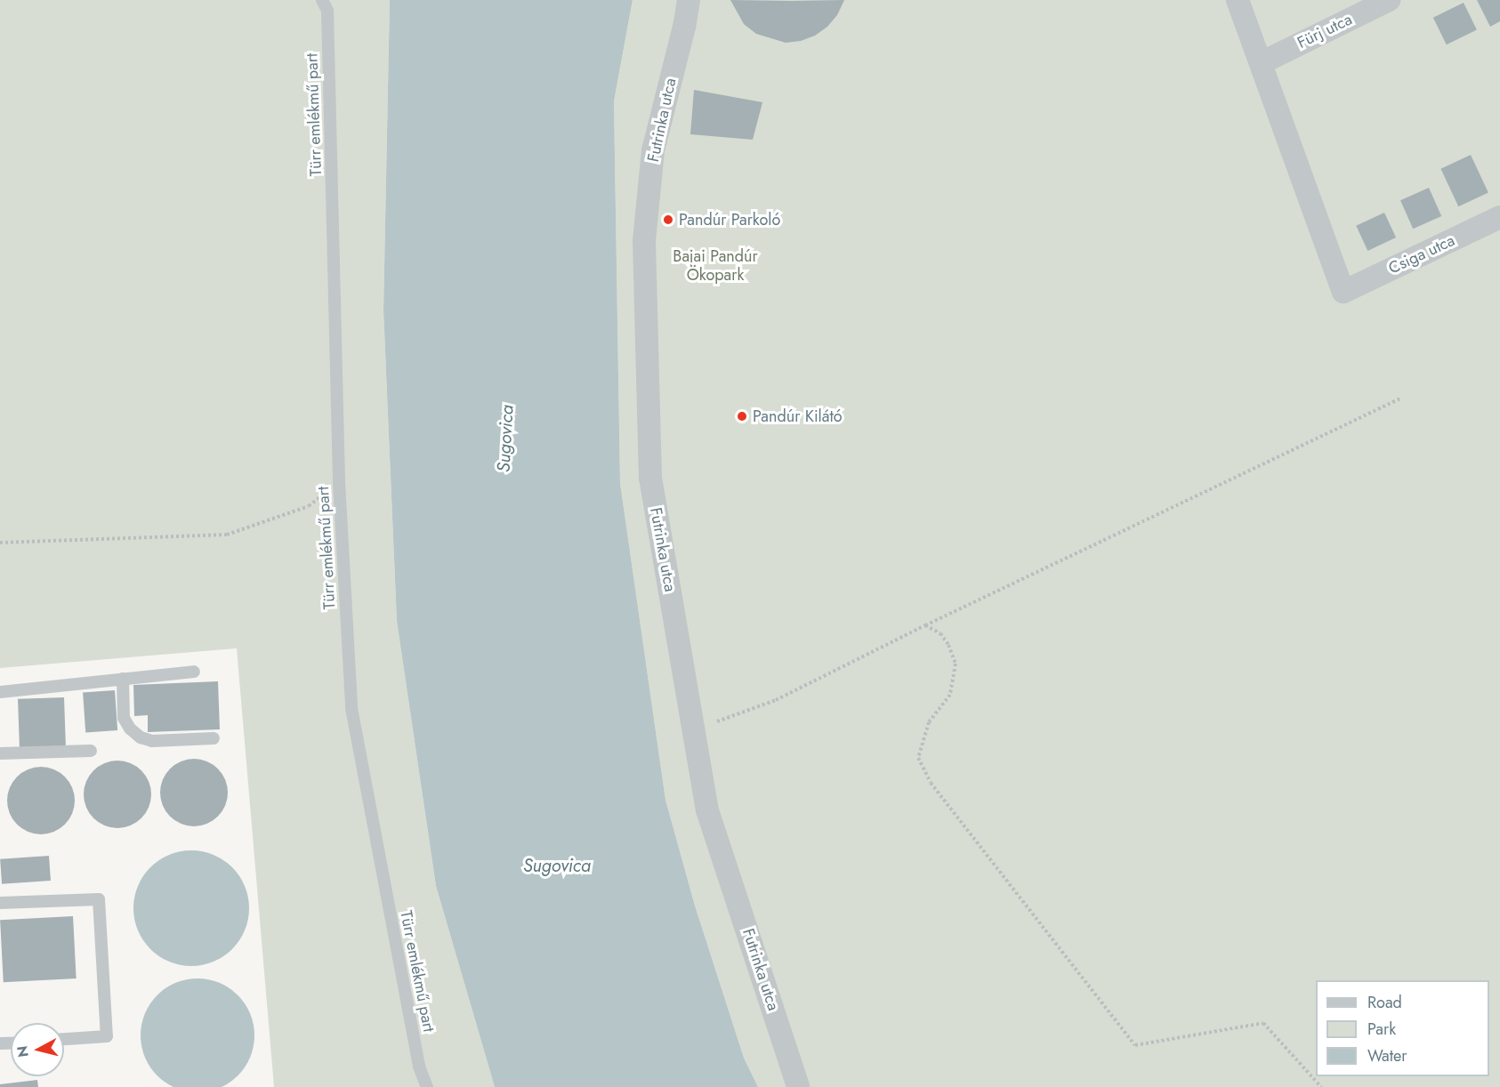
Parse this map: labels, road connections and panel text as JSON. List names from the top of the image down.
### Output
{
  "streets": {
    "street": ["Fürj utca", "Futrinka utca", "Csiga utca"],
    "lane": ["Türr emlékmű part"]
  },
  "crossings": [
    ["Fürj utca", "Csiga utca"]
  ],
  "water": ["Sugovica"],
  "parks": ["Bajai Pandúr Ökopark"],
  "places": ["Pandúr Parkoló", "Pandúr Kilátó"],
  "legend": ["Road", "Park", "Water"],
  "north": "left"
}
